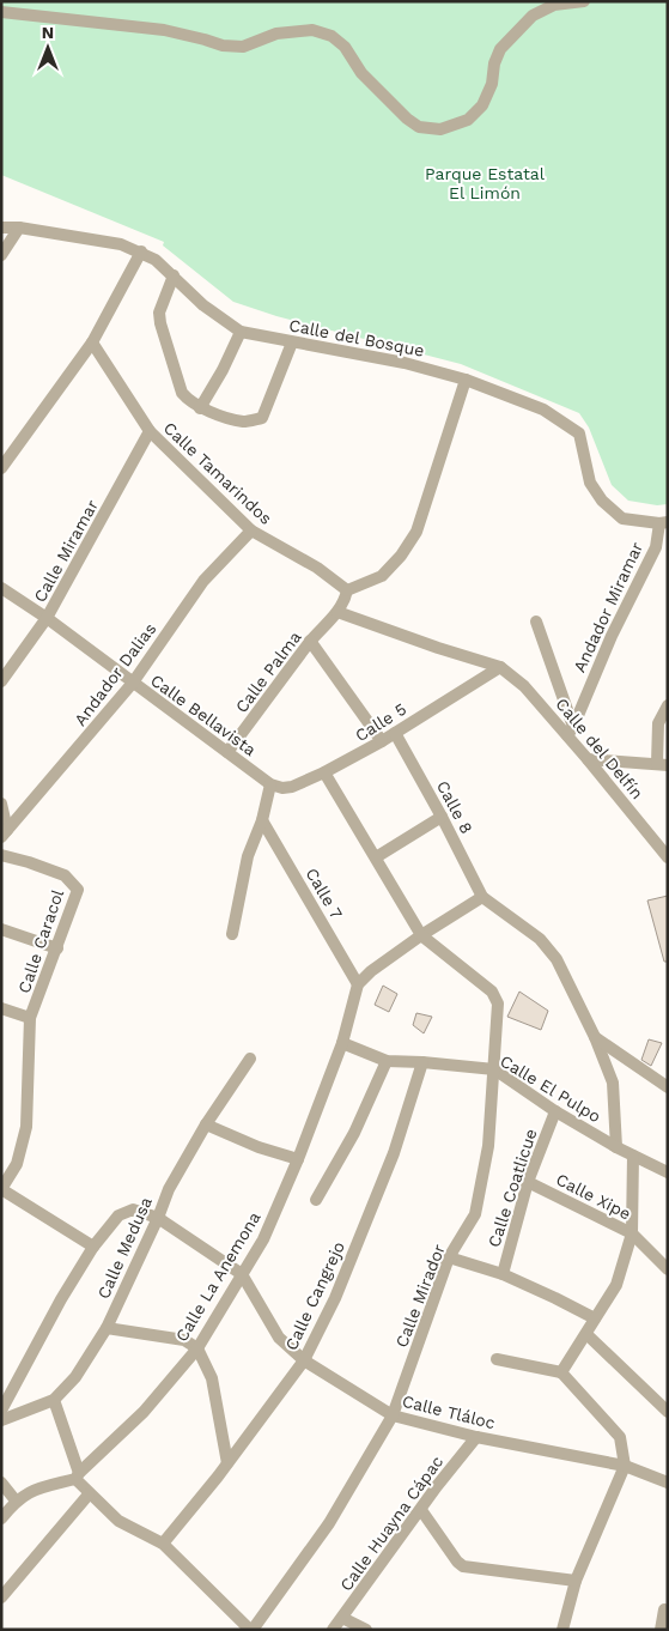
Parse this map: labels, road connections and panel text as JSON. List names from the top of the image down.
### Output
{
  "streets": {
    "street": [
      "Calle del Bosque",
      "Calle Tamarindos",
      "Calle Miramar",
      "Andador Miramar",
      "Calle Palma",
      "Andador Dalias",
      "Calle Bellavista",
      "Calle 5",
      "Calle del Delfín",
      "Calle 8",
      "Calle 7",
      "Calle Caracol",
      "Calle El Pulpo",
      "Calle Coatlicue",
      "Calle Xipe",
      "Calle Medusa",
      "Calle La Anemona",
      "Calle Cangrejo",
      "Calle Mirador",
      "Calle Tláloc",
      "Calle Huayna Cápac"
    ]
  },
  "crossings": [
    ["Calle del Bosque", "Andador Miramar"],
    ["Calle Tamarindos", "Calle Miramar"],
    ["Calle Tamarindos", "Calle Palma"],
    ["Calle Tamarindos", "Andador Dalias"],
    ["Calle Miramar", "Calle Bellavista"],
    ["Andador Miramar", "Calle del Delfín"],
    ["Calle Palma", "Calle Bellavista"],
    ["Andador Dalias", "Calle Bellavista"],
    ["Calle Bellavista", "Calle 5"],
    ["Calle 5", "Calle del Delfín"],
    ["Calle 5", "Calle 8"],
    ["Calle 7", "Calle La Anemona"],
    ["Calle El Pulpo", "Calle Coatlicue"],
    ["Calle El Pulpo", "Calle La Anemona"],
    ["Calle El Pulpo", "Calle Cangrejo"],
    ["Calle El Pulpo", "Calle Mirador"],
    ["Calle Coatlicue", "Calle Xipe"],
    ["Calle La Anemona", "Calle Tláloc"],
    ["Calle Cangrejo", "Calle Tláloc"],
    ["Calle Mirador", "Calle Tláloc"],
    ["Calle Tláloc", "Calle Huayna Cápac"]
  ],
  "parks": ["Parque Estatal El Limón"],
  "north": "top"
}
